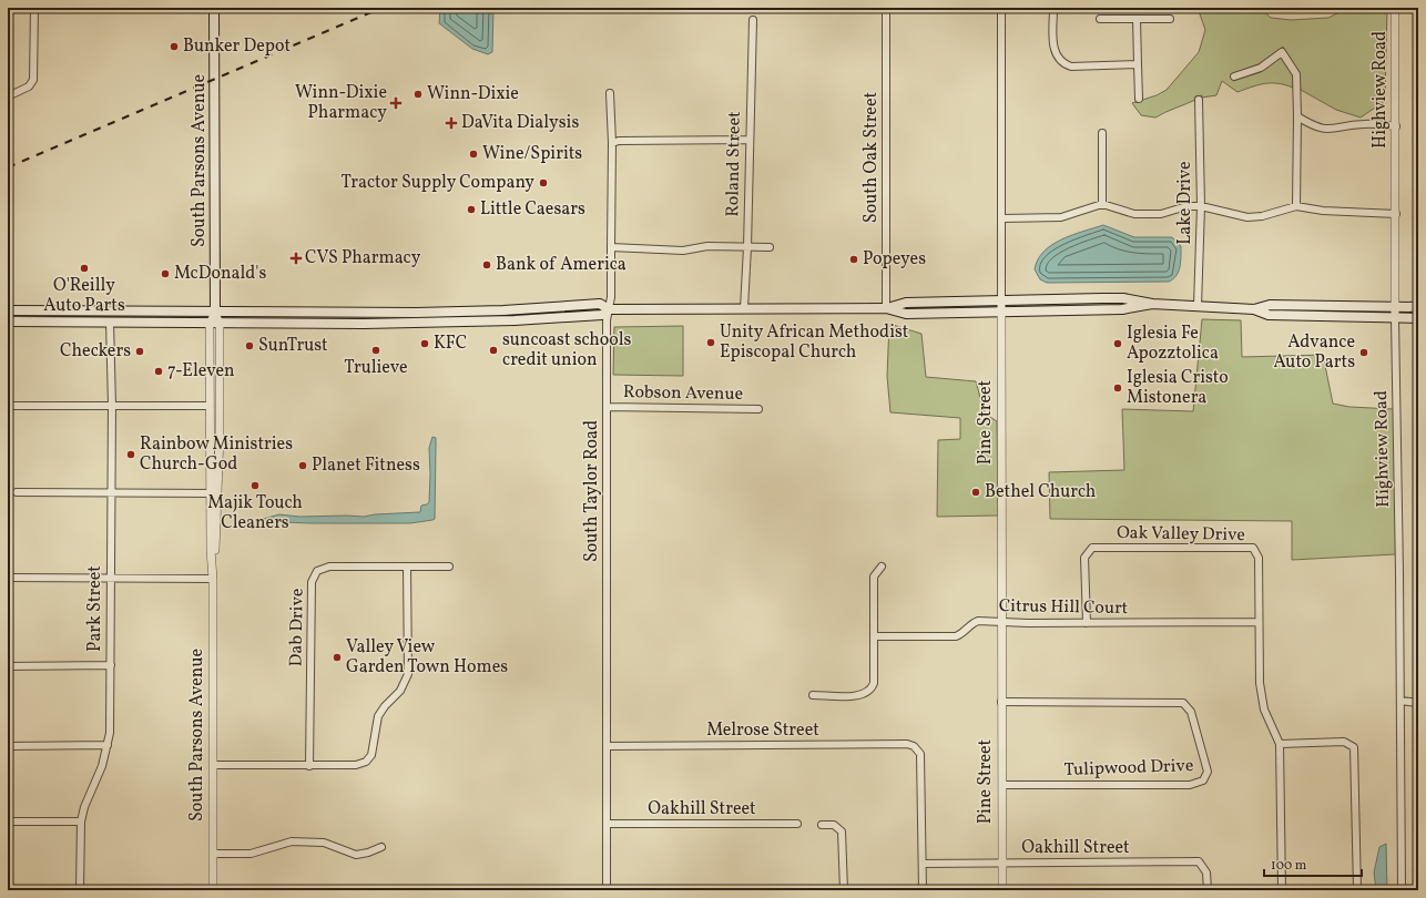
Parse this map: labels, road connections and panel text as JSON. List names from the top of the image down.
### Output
{
  "streets": {
    "main road": ["South Parsons Avenue"],
    "street": [
      "Highview Road",
      "South Oak Street",
      "Roland Street",
      "Lake Drive",
      "Robson Avenue",
      "Pine Street",
      "South Taylor Road",
      "Oak Valley Drive",
      "Citrus Hill Court",
      "Park Street",
      "Dab Drive",
      "Melrose Street",
      "Tulipwood Drive",
      "Oakhill Street"
    ]
  },
  "crossings": [
    ["Robson Avenue", "South Taylor Road"],
    ["Pine Street", "Citrus Hill Court"],
    ["Pine Street", "Tulipwood Drive"],
    ["Pine Street", "Oakhill Street"],
    ["South Taylor Road", "Melrose Street"],
    ["South Taylor Road", "Oakhill Street"],
    ["Oak Valley Drive", "Citrus Hill Court"],
    ["Melrose Street", "Oakhill Street"]
  ],
  "places": {
    "other": [
      "Bunker Depot",
      "Winn-Dixie",
      "Wine/Spirits",
      "Tractor Supply Company",
      "Little Caesars",
      "Popeyes",
      "Bank of America",
      "O'Reilly Auto Parts",
      "McDonald's",
      "Unity African Methodist Episcopal Church",
      "KFC",
      "Iglesia Fe Apozztolica",
      "SunTrust",
      "Trulieve",
      "suncoast schools credit union",
      "Checkers",
      "Advance Auto Parts",
      "7-Eleven",
      "Iglesia Cristo Mistonera",
      "Rainbow Ministries Church-God",
      "Planet Fitness",
      "Majik Touch Cleaners",
      "Bethel Church",
      "Valley View Garden Town Homes"
    ],
    "health": ["Winn-Dixie Pharmacy", "DaVita Dialysis", "CVS Pharmacy"]
  },
  "scale_bar": "100 m"
}
